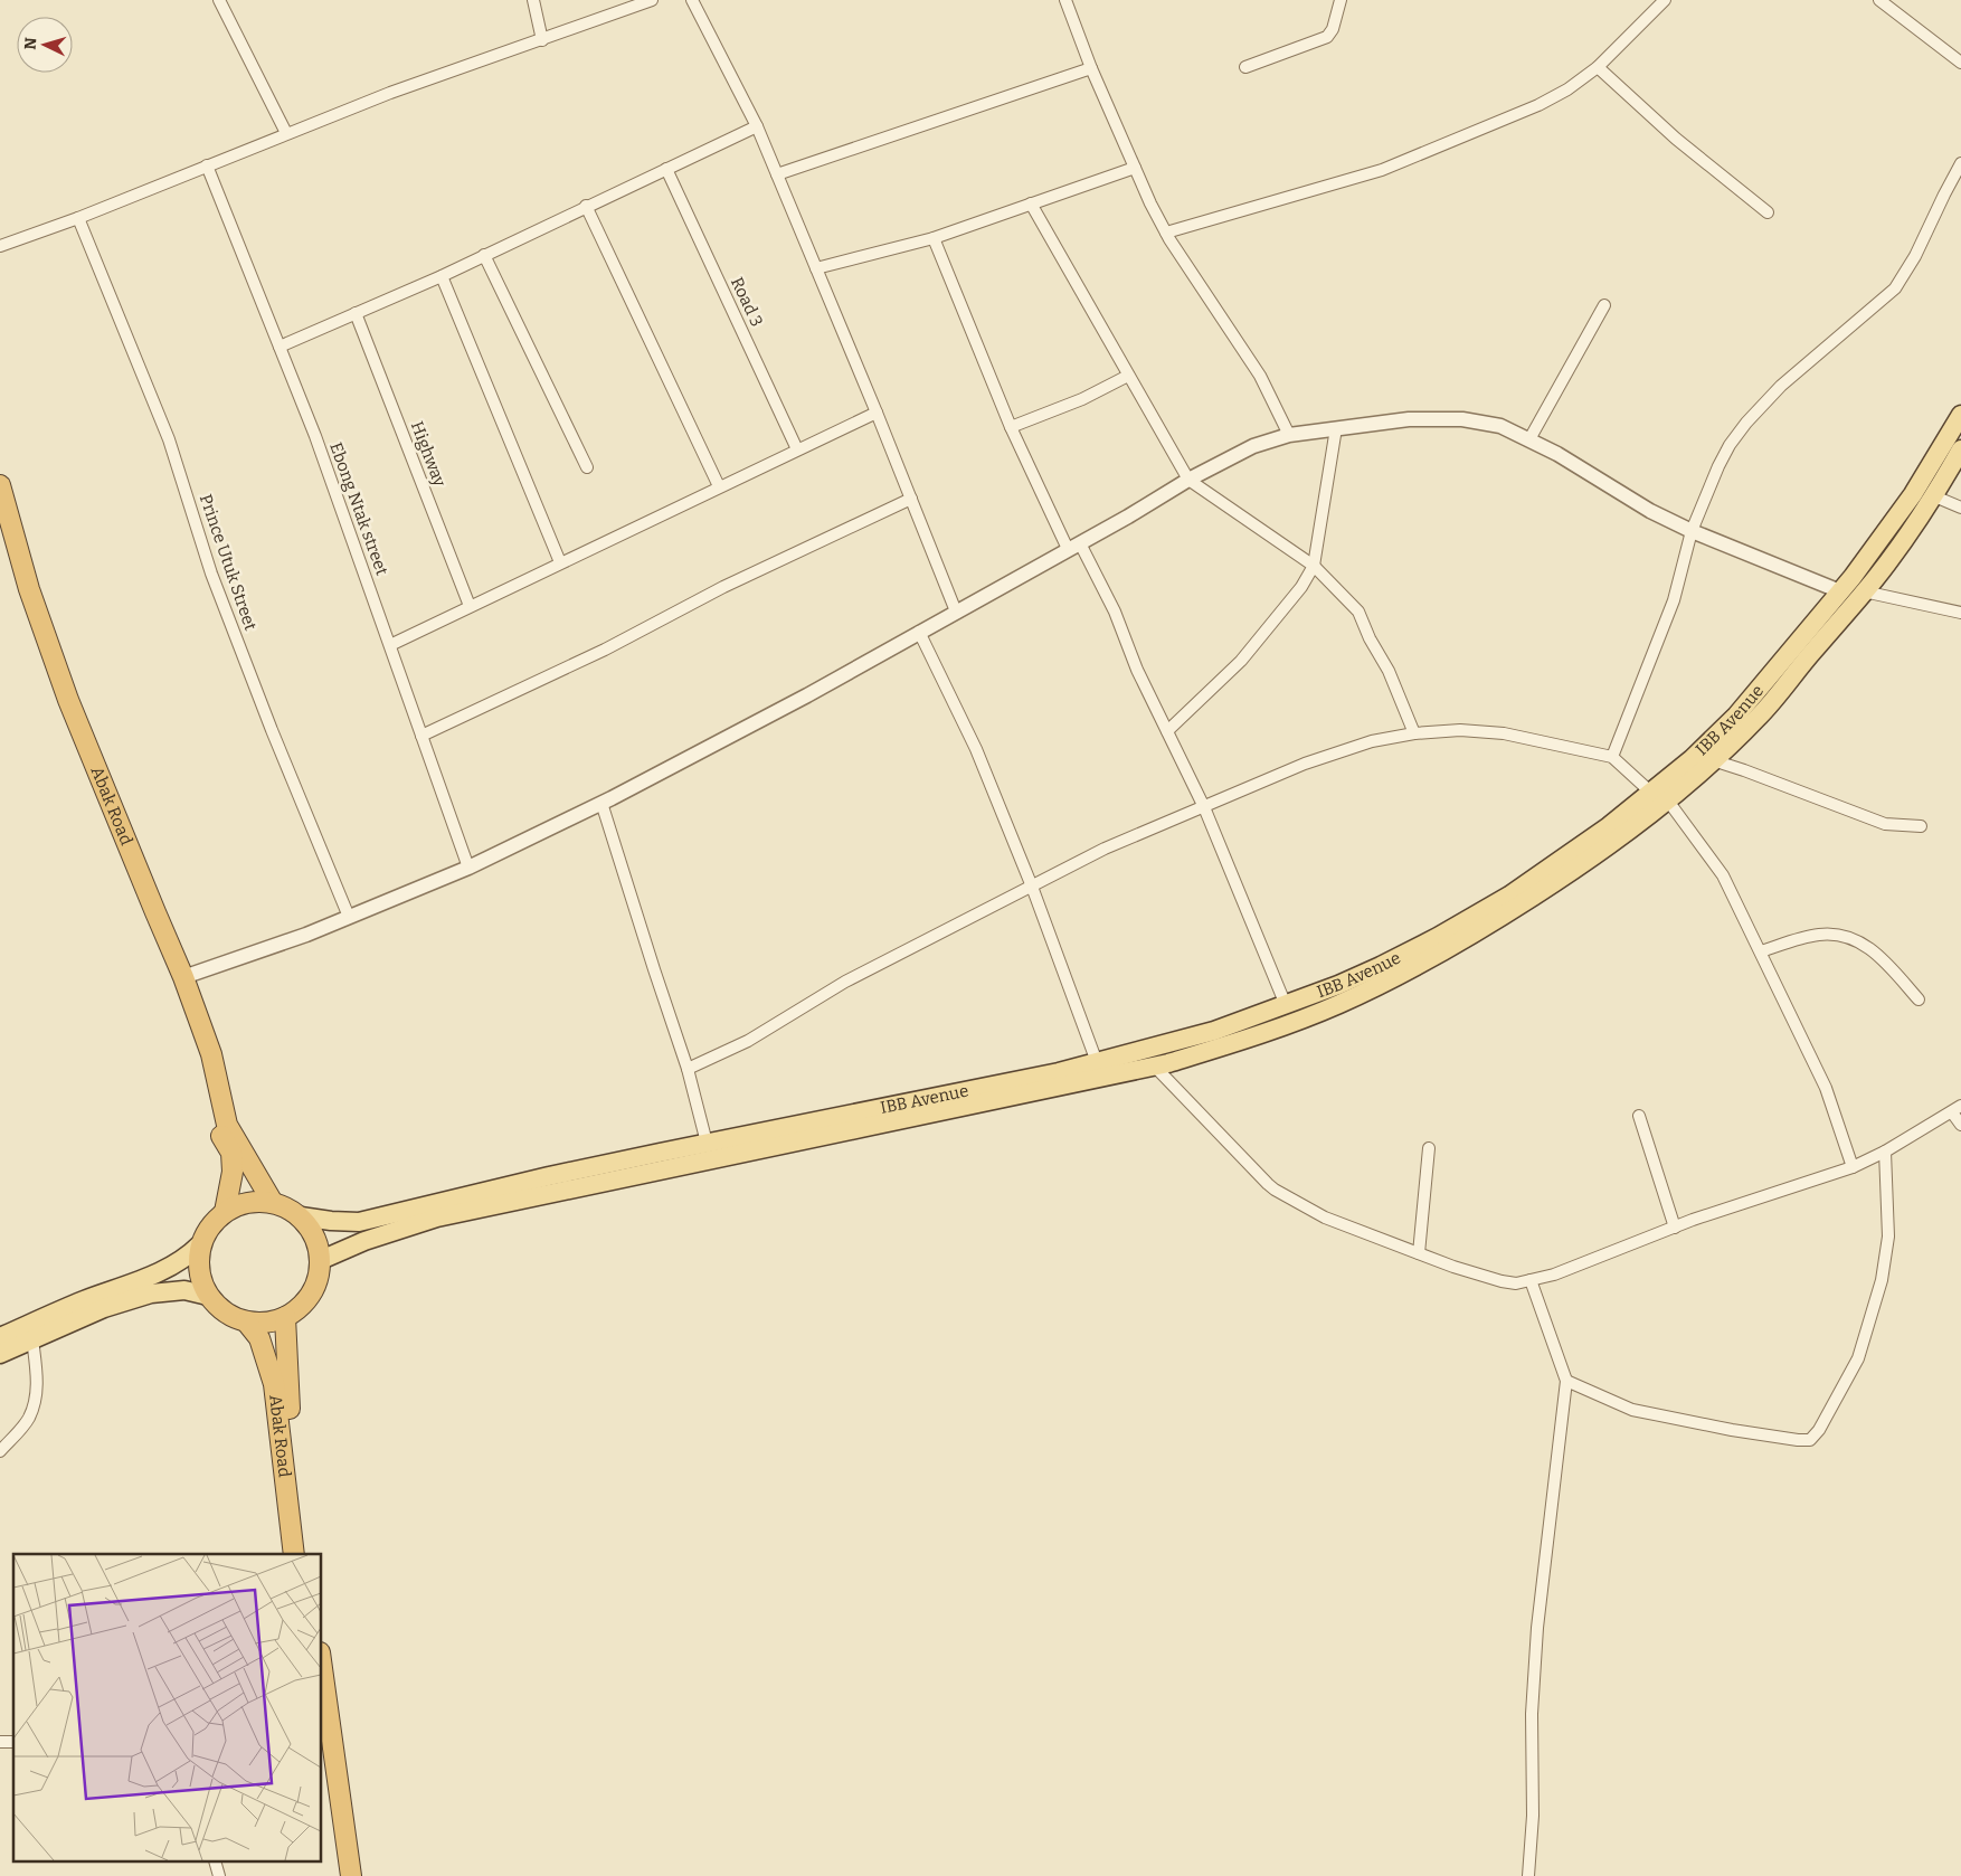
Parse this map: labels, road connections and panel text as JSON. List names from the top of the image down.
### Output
{
  "streets": {
    "highway": ["Abak Road"],
    "main road": ["IBB Avenue"],
    "street": [
      "Road 3",
      "Highway",
      "Ebong Ntak street",
      "Prince Utuk Street"
    ]
  },
  "crossings": [
    ["IBB Avenue", "Abak Road"]
  ],
  "north": "left"
}
